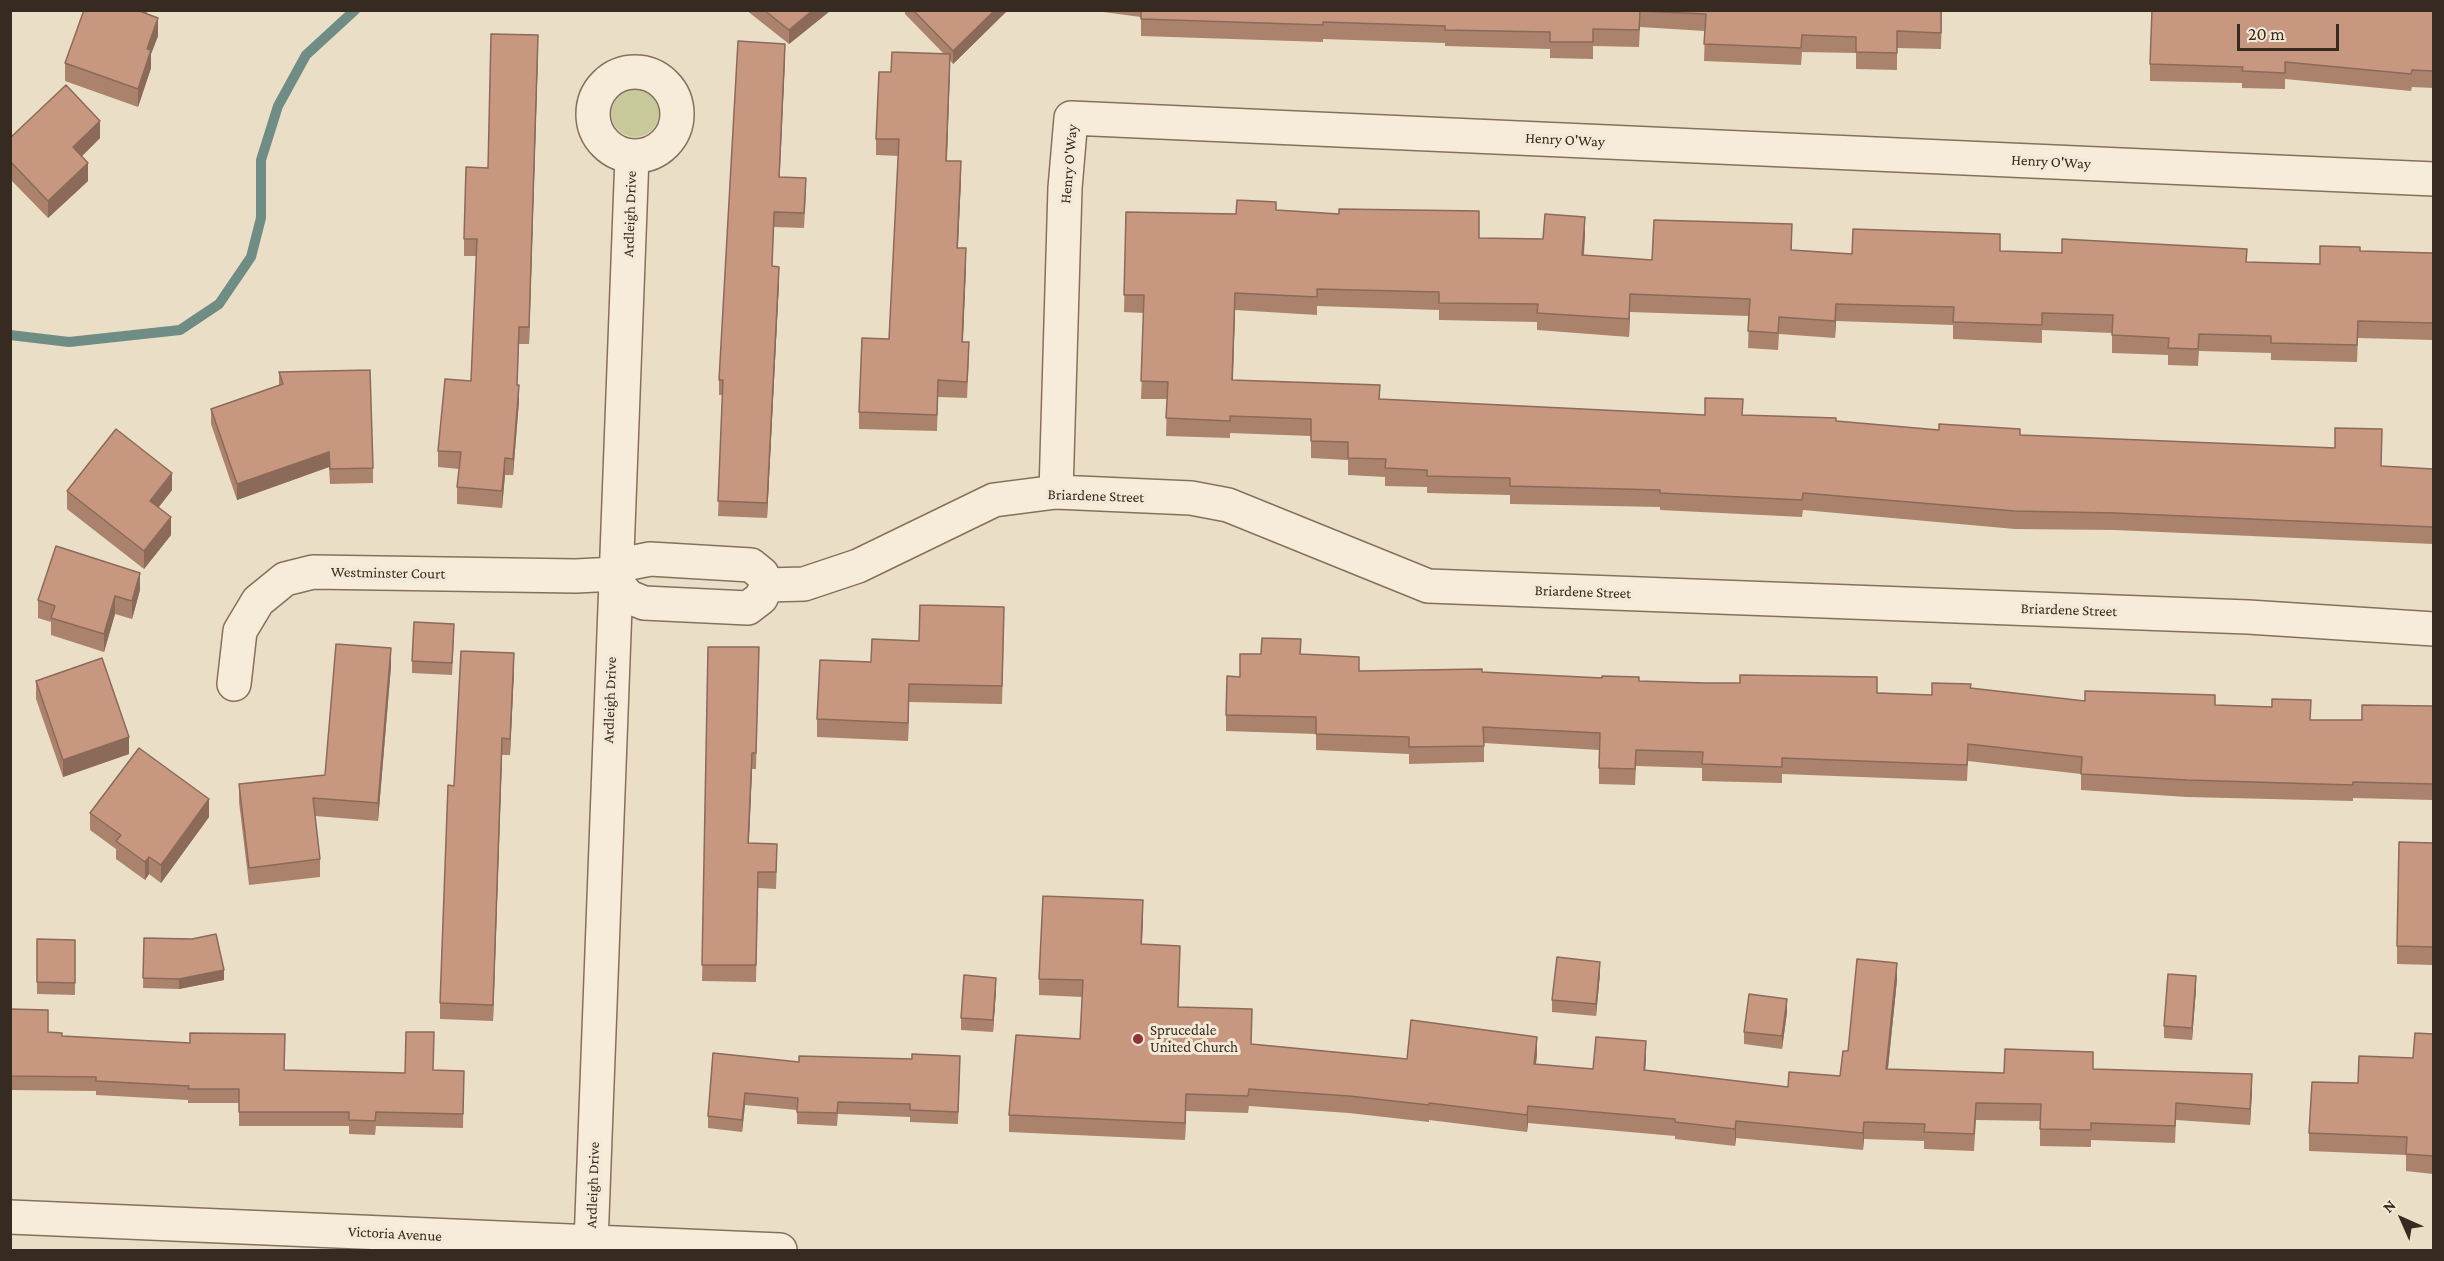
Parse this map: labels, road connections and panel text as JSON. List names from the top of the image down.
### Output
{
  "streets": {
    "street": [
      "Henry O'Way",
      "Ardleigh Drive",
      "Briardene Street",
      "Westminster Court",
      "Victoria Avenue"
    ]
  },
  "crossings": [
    ["Henry O'Way", "Briardene Street"],
    ["Ardleigh Drive", "Westminster Court"],
    ["Ardleigh Drive", "Victoria Avenue"]
  ],
  "places": ["Sprucedale United Church"],
  "scale_bar": "20 m",
  "north": "top left"
}
